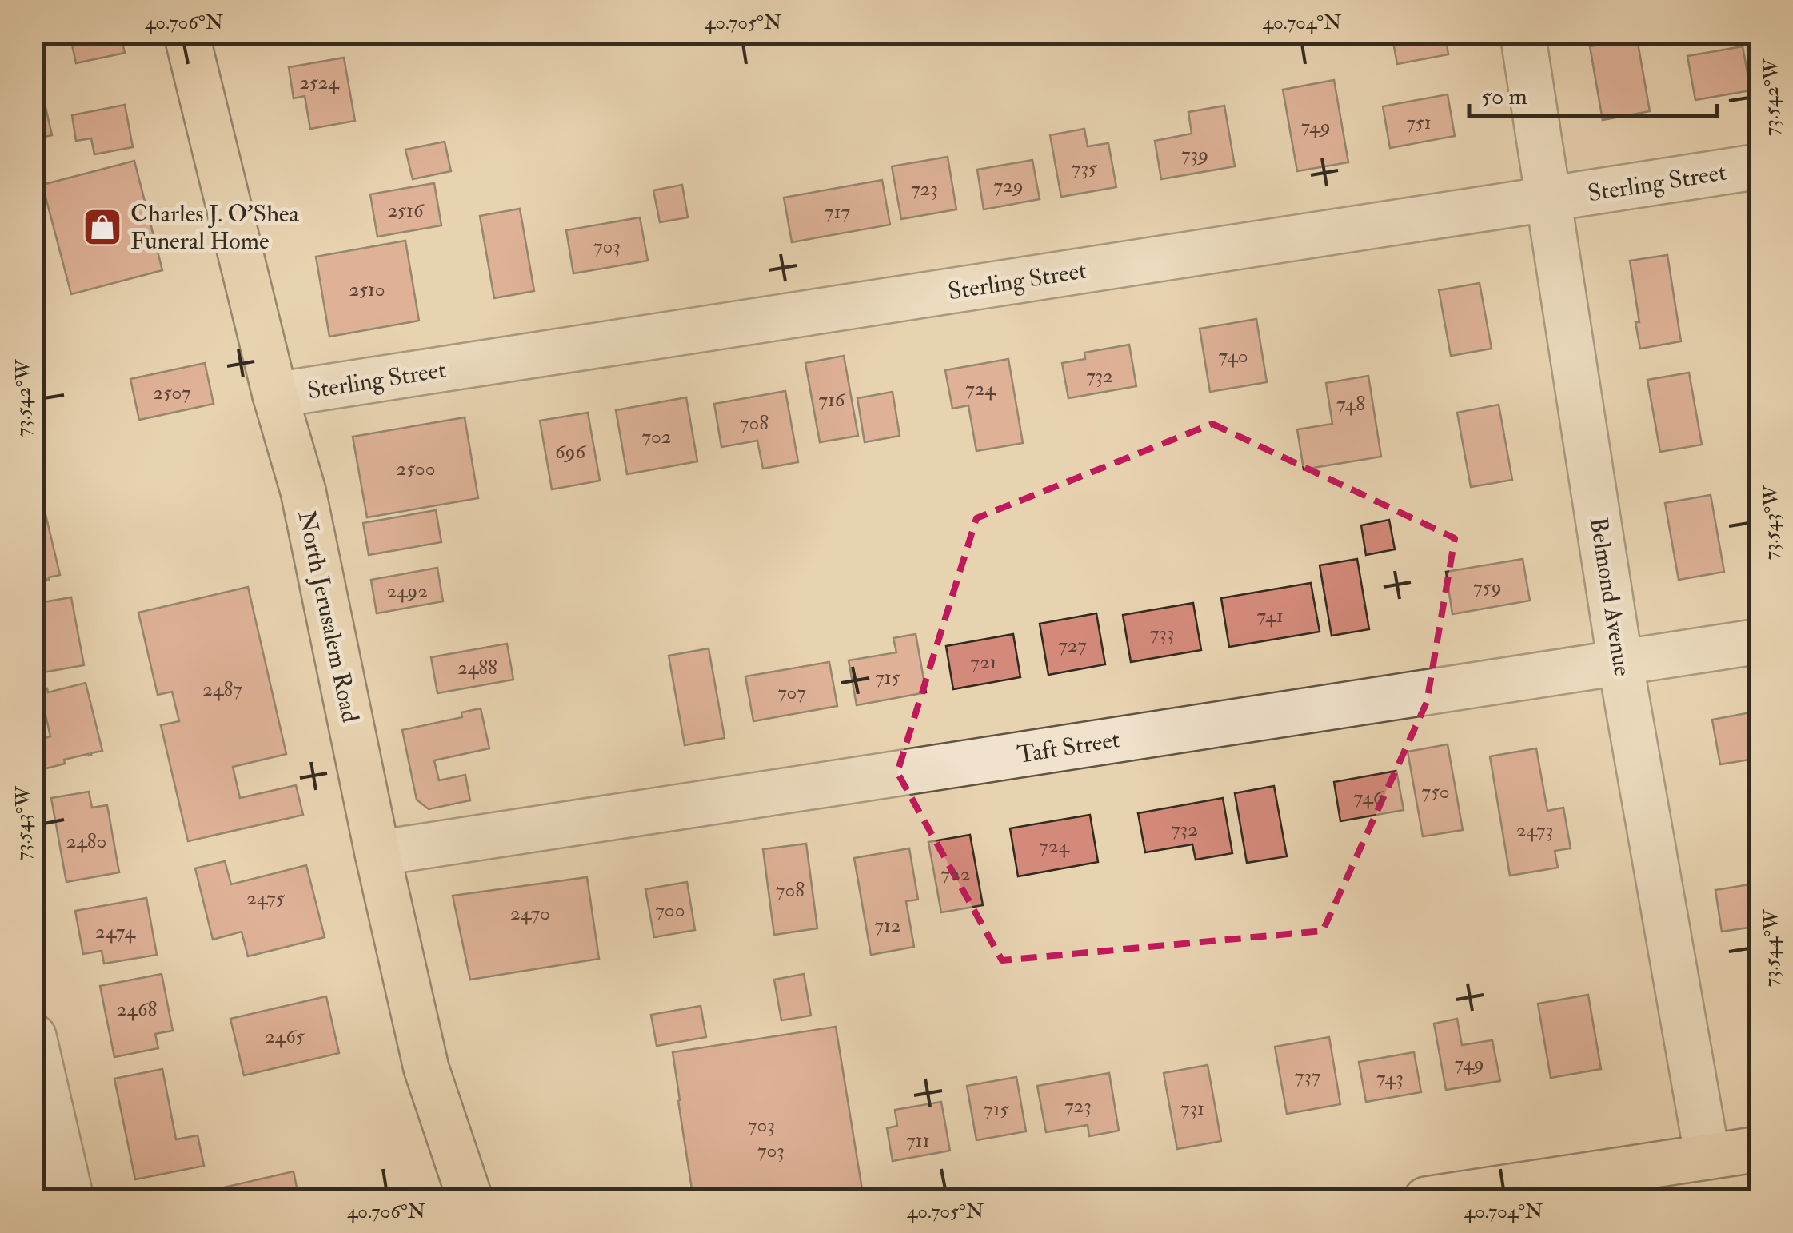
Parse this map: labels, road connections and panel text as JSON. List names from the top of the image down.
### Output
{
  "streets": {
    "main road": ["North Jerusalem Road"],
    "street": ["Sterling Street", "Belmond Avenue", "Taft Street"]
  },
  "crossings": [
    ["Sterling Street", "Belmond Avenue"],
    ["Sterling Street", "North Jerusalem Road"],
    ["Belmond Avenue", "Taft Street"],
    ["North Jerusalem Road", "Taft Street"]
  ],
  "places": {
    "shop": ["Charles J. O’Shea Funeral Home"]
  },
  "house_numbers": [
    "2524",
    "751",
    "749",
    "739",
    "735",
    "729",
    "723",
    "2516",
    "717",
    "703",
    "2510",
    "740",
    "732",
    "724",
    "2507",
    "716",
    "748",
    "708",
    "702",
    "696",
    "2500",
    "759",
    "2492",
    "741",
    "733",
    "727",
    "721",
    "2488",
    "715",
    "2487",
    "707",
    "750",
    "746",
    "732",
    "2473",
    "2480",
    "724",
    "722",
    "708",
    "2475",
    "700",
    "2470",
    "712",
    "2474",
    "2468",
    "2465",
    "749",
    "737",
    "743",
    "723",
    "731",
    "715",
    "703",
    "711",
    "703"
  ],
  "scale_bar": "50 m",
  "coordinates": [
    "40.706°N",
    "40.705°N",
    "40.704°N",
    "73.542°W",
    "73.543°W",
    "73.544°W"
  ]
}
